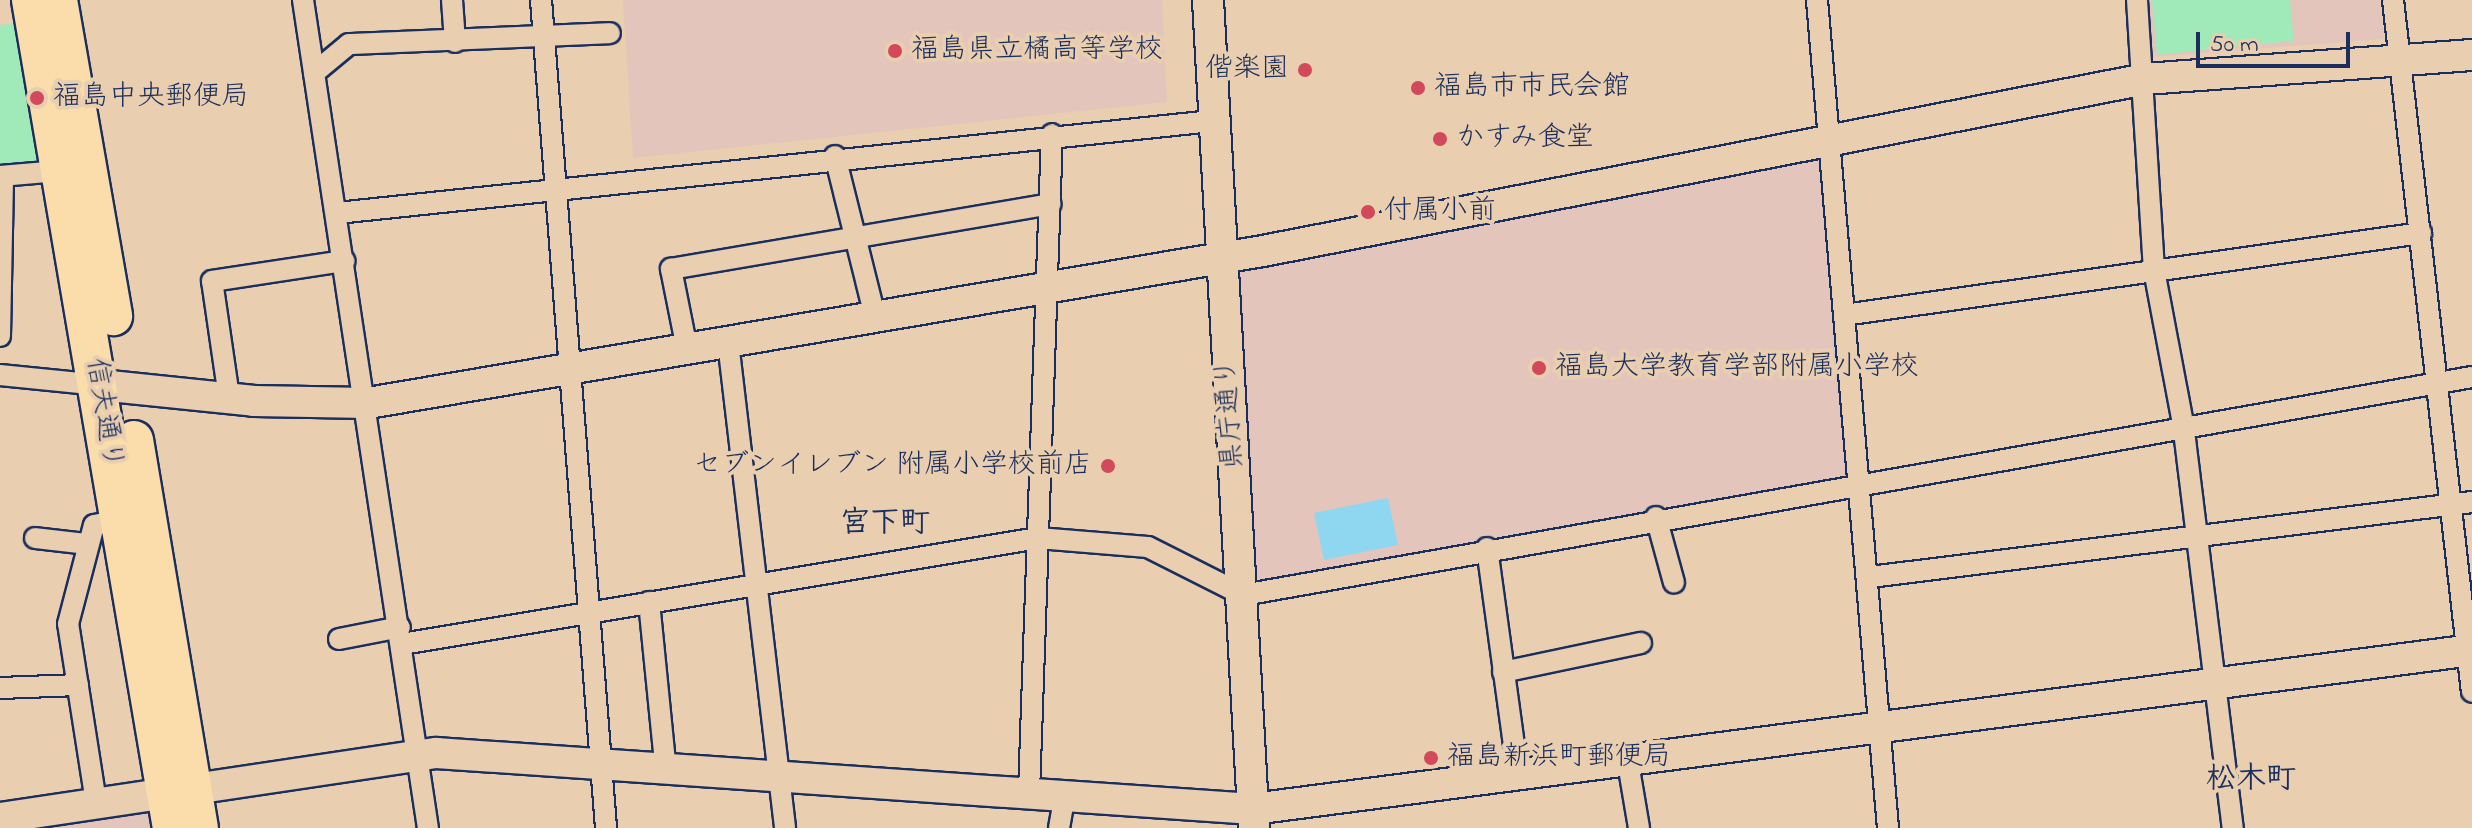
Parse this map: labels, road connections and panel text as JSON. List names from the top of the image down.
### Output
{
  "streets": {
    "highway": ["信夫通り"],
    "street": ["県庁通り"]
  },
  "districts": ["宮下町", "松木町"],
  "places": [
    "福島県立橘高等学校",
    "偕楽園",
    "福島市市民会館",
    "福島中央郵便局",
    "かすみ食堂",
    "付属小前",
    "福島大学教育学部附属小学校",
    "セブンイレブン 附属小学校前店",
    "福島新浜町郵便局"
  ],
  "scale_bar": "50 m"
}
